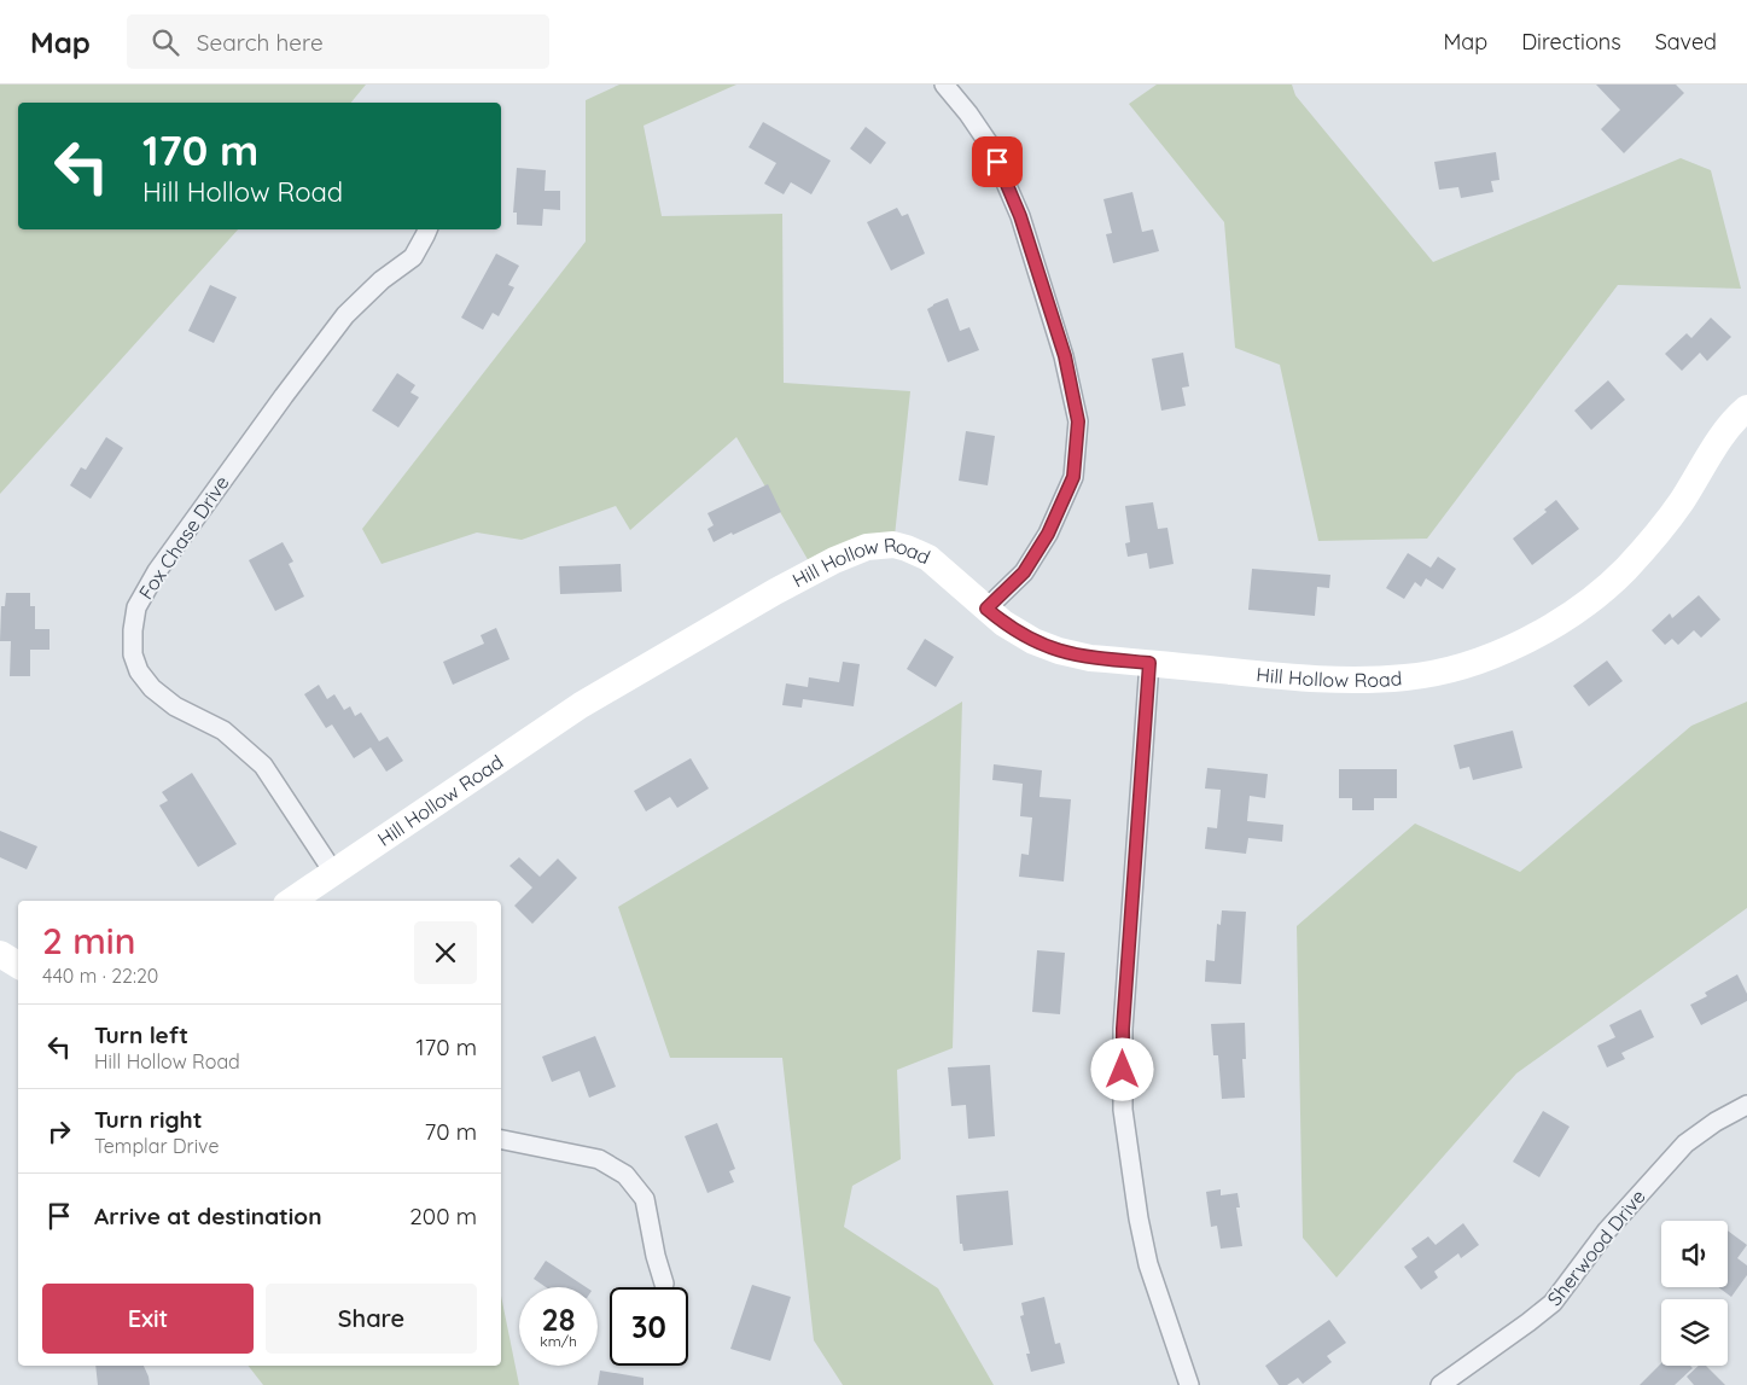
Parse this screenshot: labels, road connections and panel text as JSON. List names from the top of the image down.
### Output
{
  "streets": {
    "street": ["Fox Chase Drive", "Hill Hollow Road", "Sherwood Drive"]
  },
  "crossings": [
    ["Fox Chase Drive", "Hill Hollow Road"]
  ],
  "page": {
    "header": "Map",
    "search": "Search here",
    "nav": ["Map", "Directions", "Saved"],
    "turn": ["170 m", "Hill Hollow Road"],
    "heading": ["2 min", "440 m · 22:20"],
    "list": [
      {
        "name": "Turn left",
        "note": "Hill Hollow Road",
        "value": "170 m"
      },
      {
        "name": "Turn right",
        "note": "Templar Drive",
        "value": "70 m"
      },
      {
        "name": "Arrive at destination",
        "value": "200 m"
      }
    ],
    "buttons": ["Exit", "Share"],
    "speed": "28 km/h",
    "limit": "30"
  }
}
